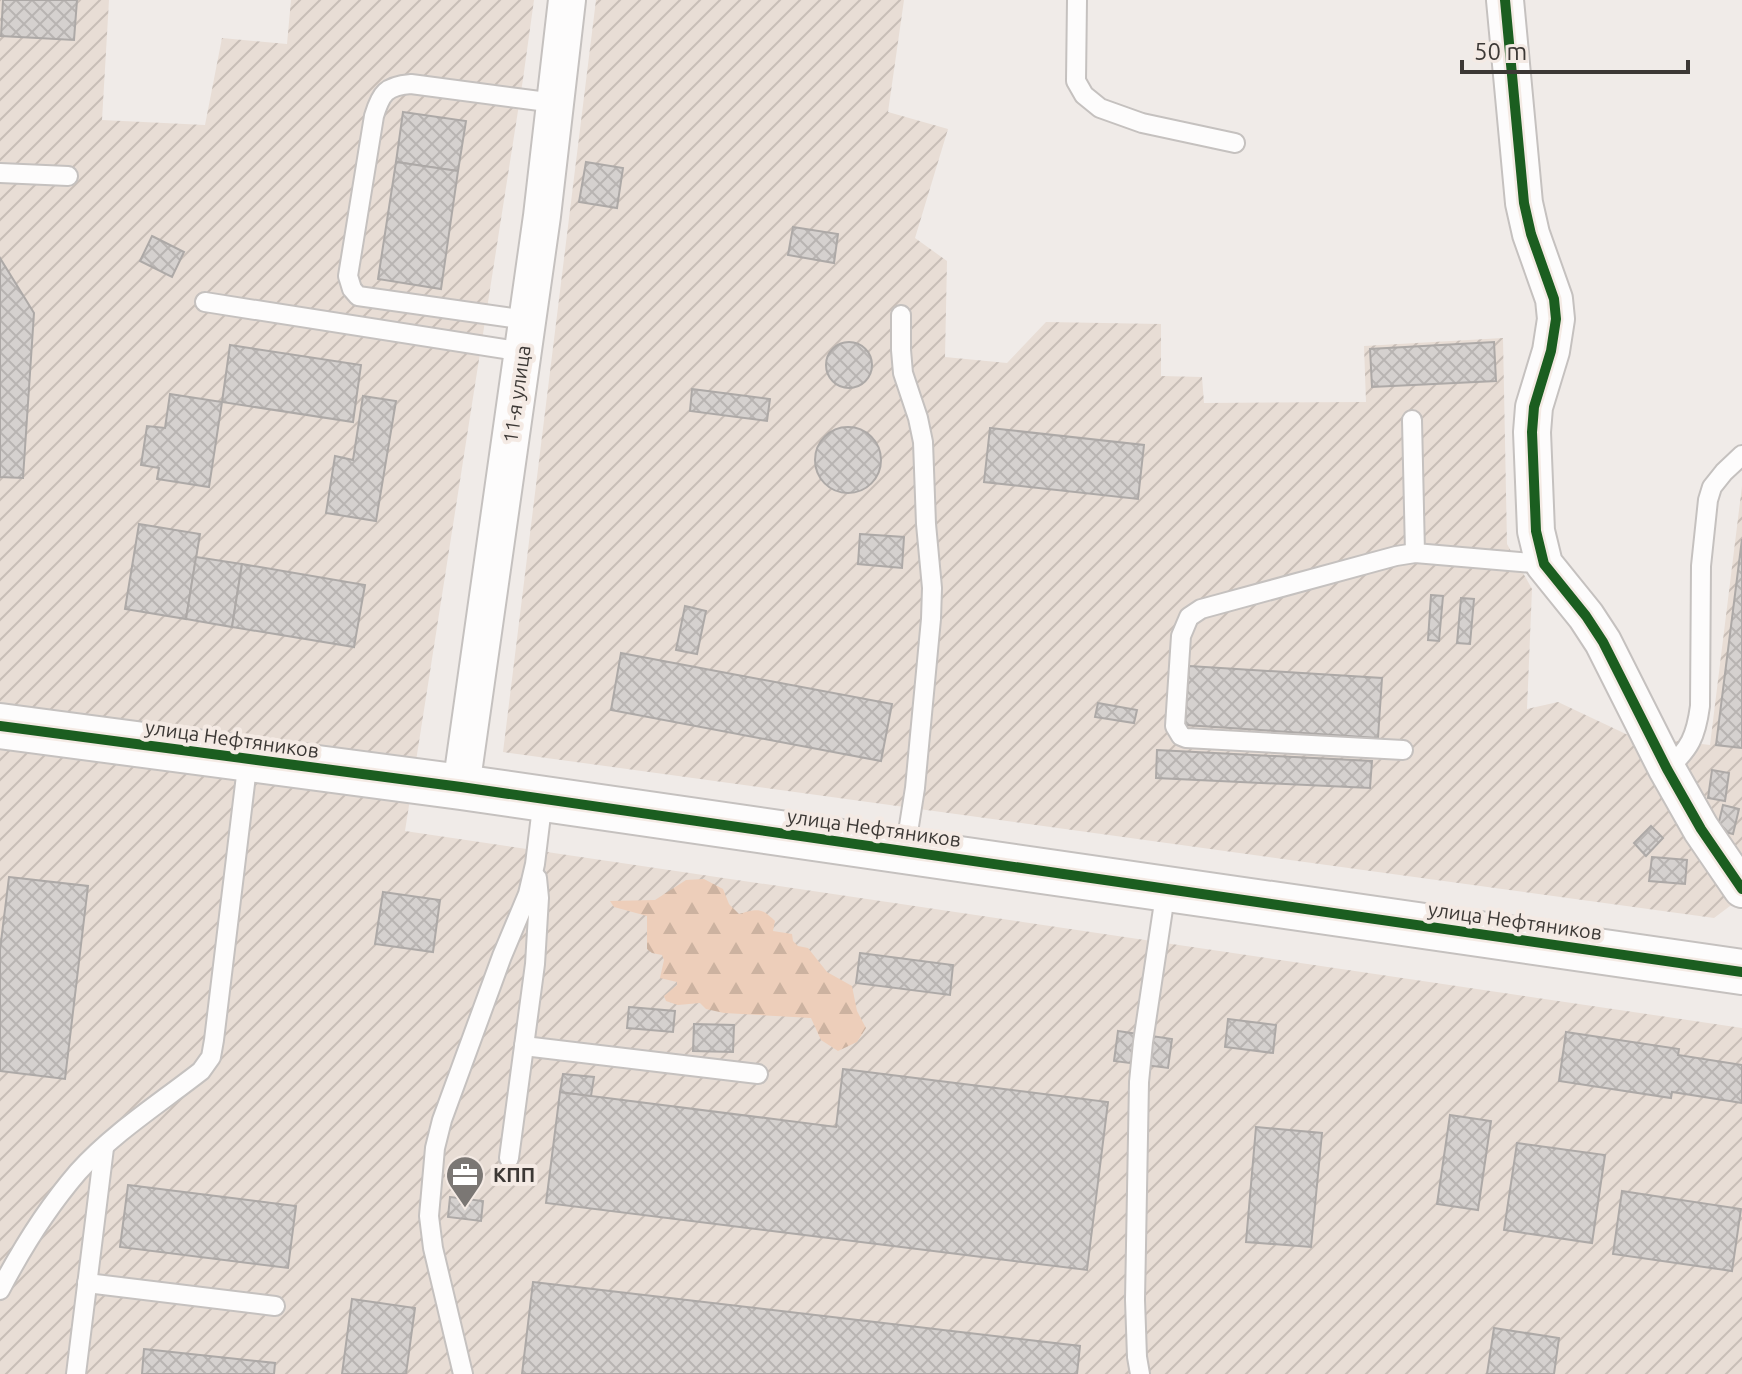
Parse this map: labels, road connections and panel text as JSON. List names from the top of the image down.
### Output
{
  "streets": {
    "street": ["11-я улица", "улица Нефтяников"]
  },
  "crossings": [
    ["11-я улица", "улица Нефтяников"]
  ],
  "places": {
    "office": ["КПП"]
  },
  "scale_bar": "50 m"
}
